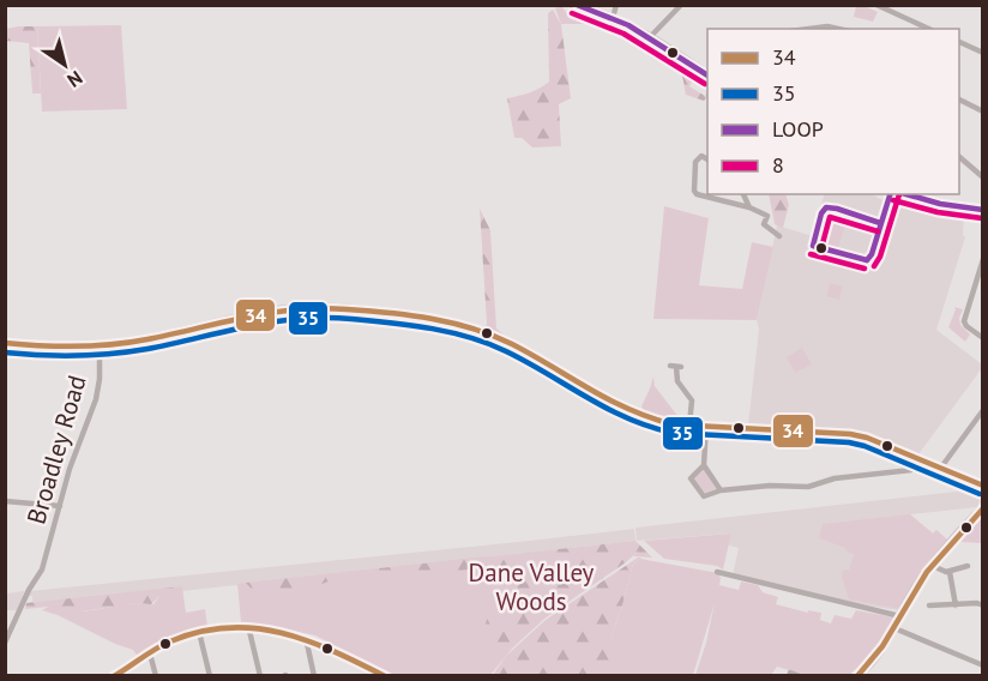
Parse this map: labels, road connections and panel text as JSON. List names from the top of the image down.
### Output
{
  "streets": {
    "street": ["Broadley Road"]
  },
  "parks": ["Dane Valley Woods"],
  "lines": [
    "transit line LOOP",
    "transit line 8",
    "transit line 34",
    "transit line 35"
  ],
  "legend": [
    "34",
    "35",
    "LOOP",
    "8"
  ],
  "north": "bottom right"
}
